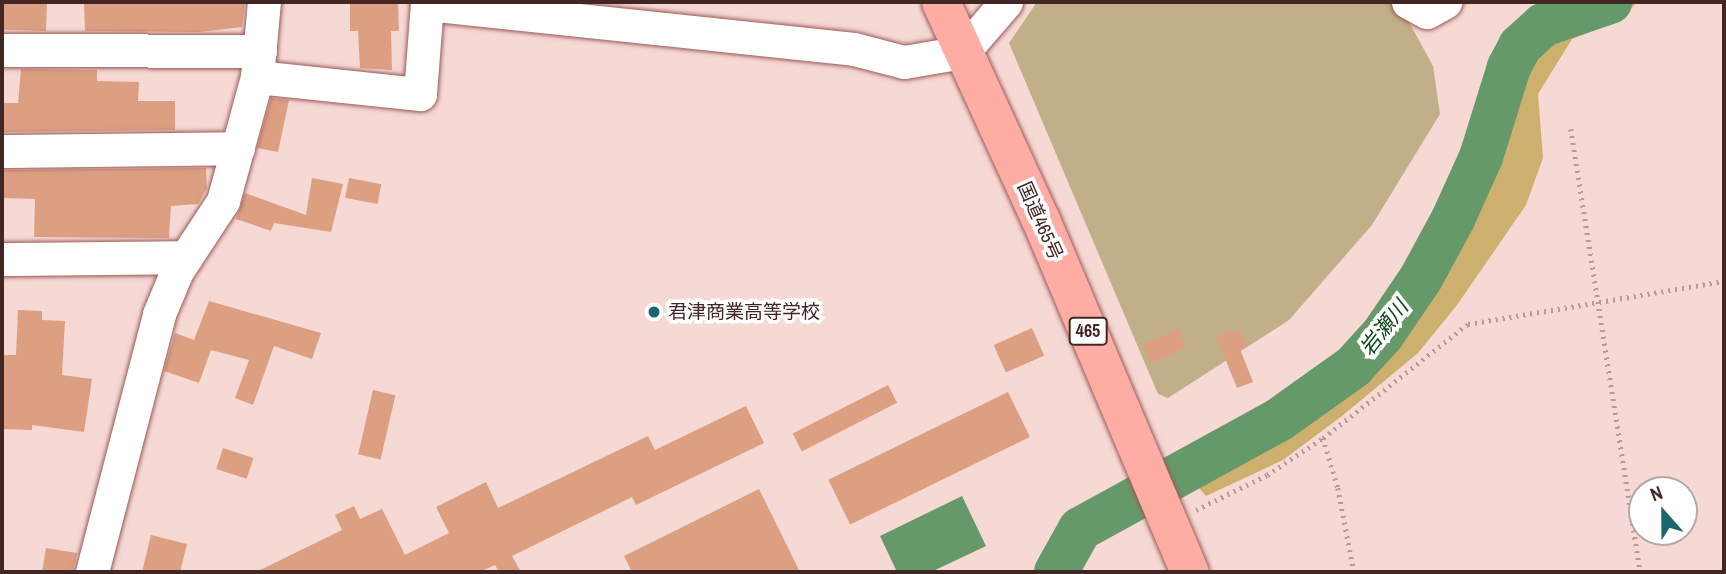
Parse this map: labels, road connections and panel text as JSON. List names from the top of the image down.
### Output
{
  "streets": {
    "highway": ["国道465号", "465"]
  },
  "crossings": [
    ["国道465号", "465"]
  ],
  "water": ["岩瀬川"],
  "places": ["君津商業高等学校"],
  "north": "top"
}
